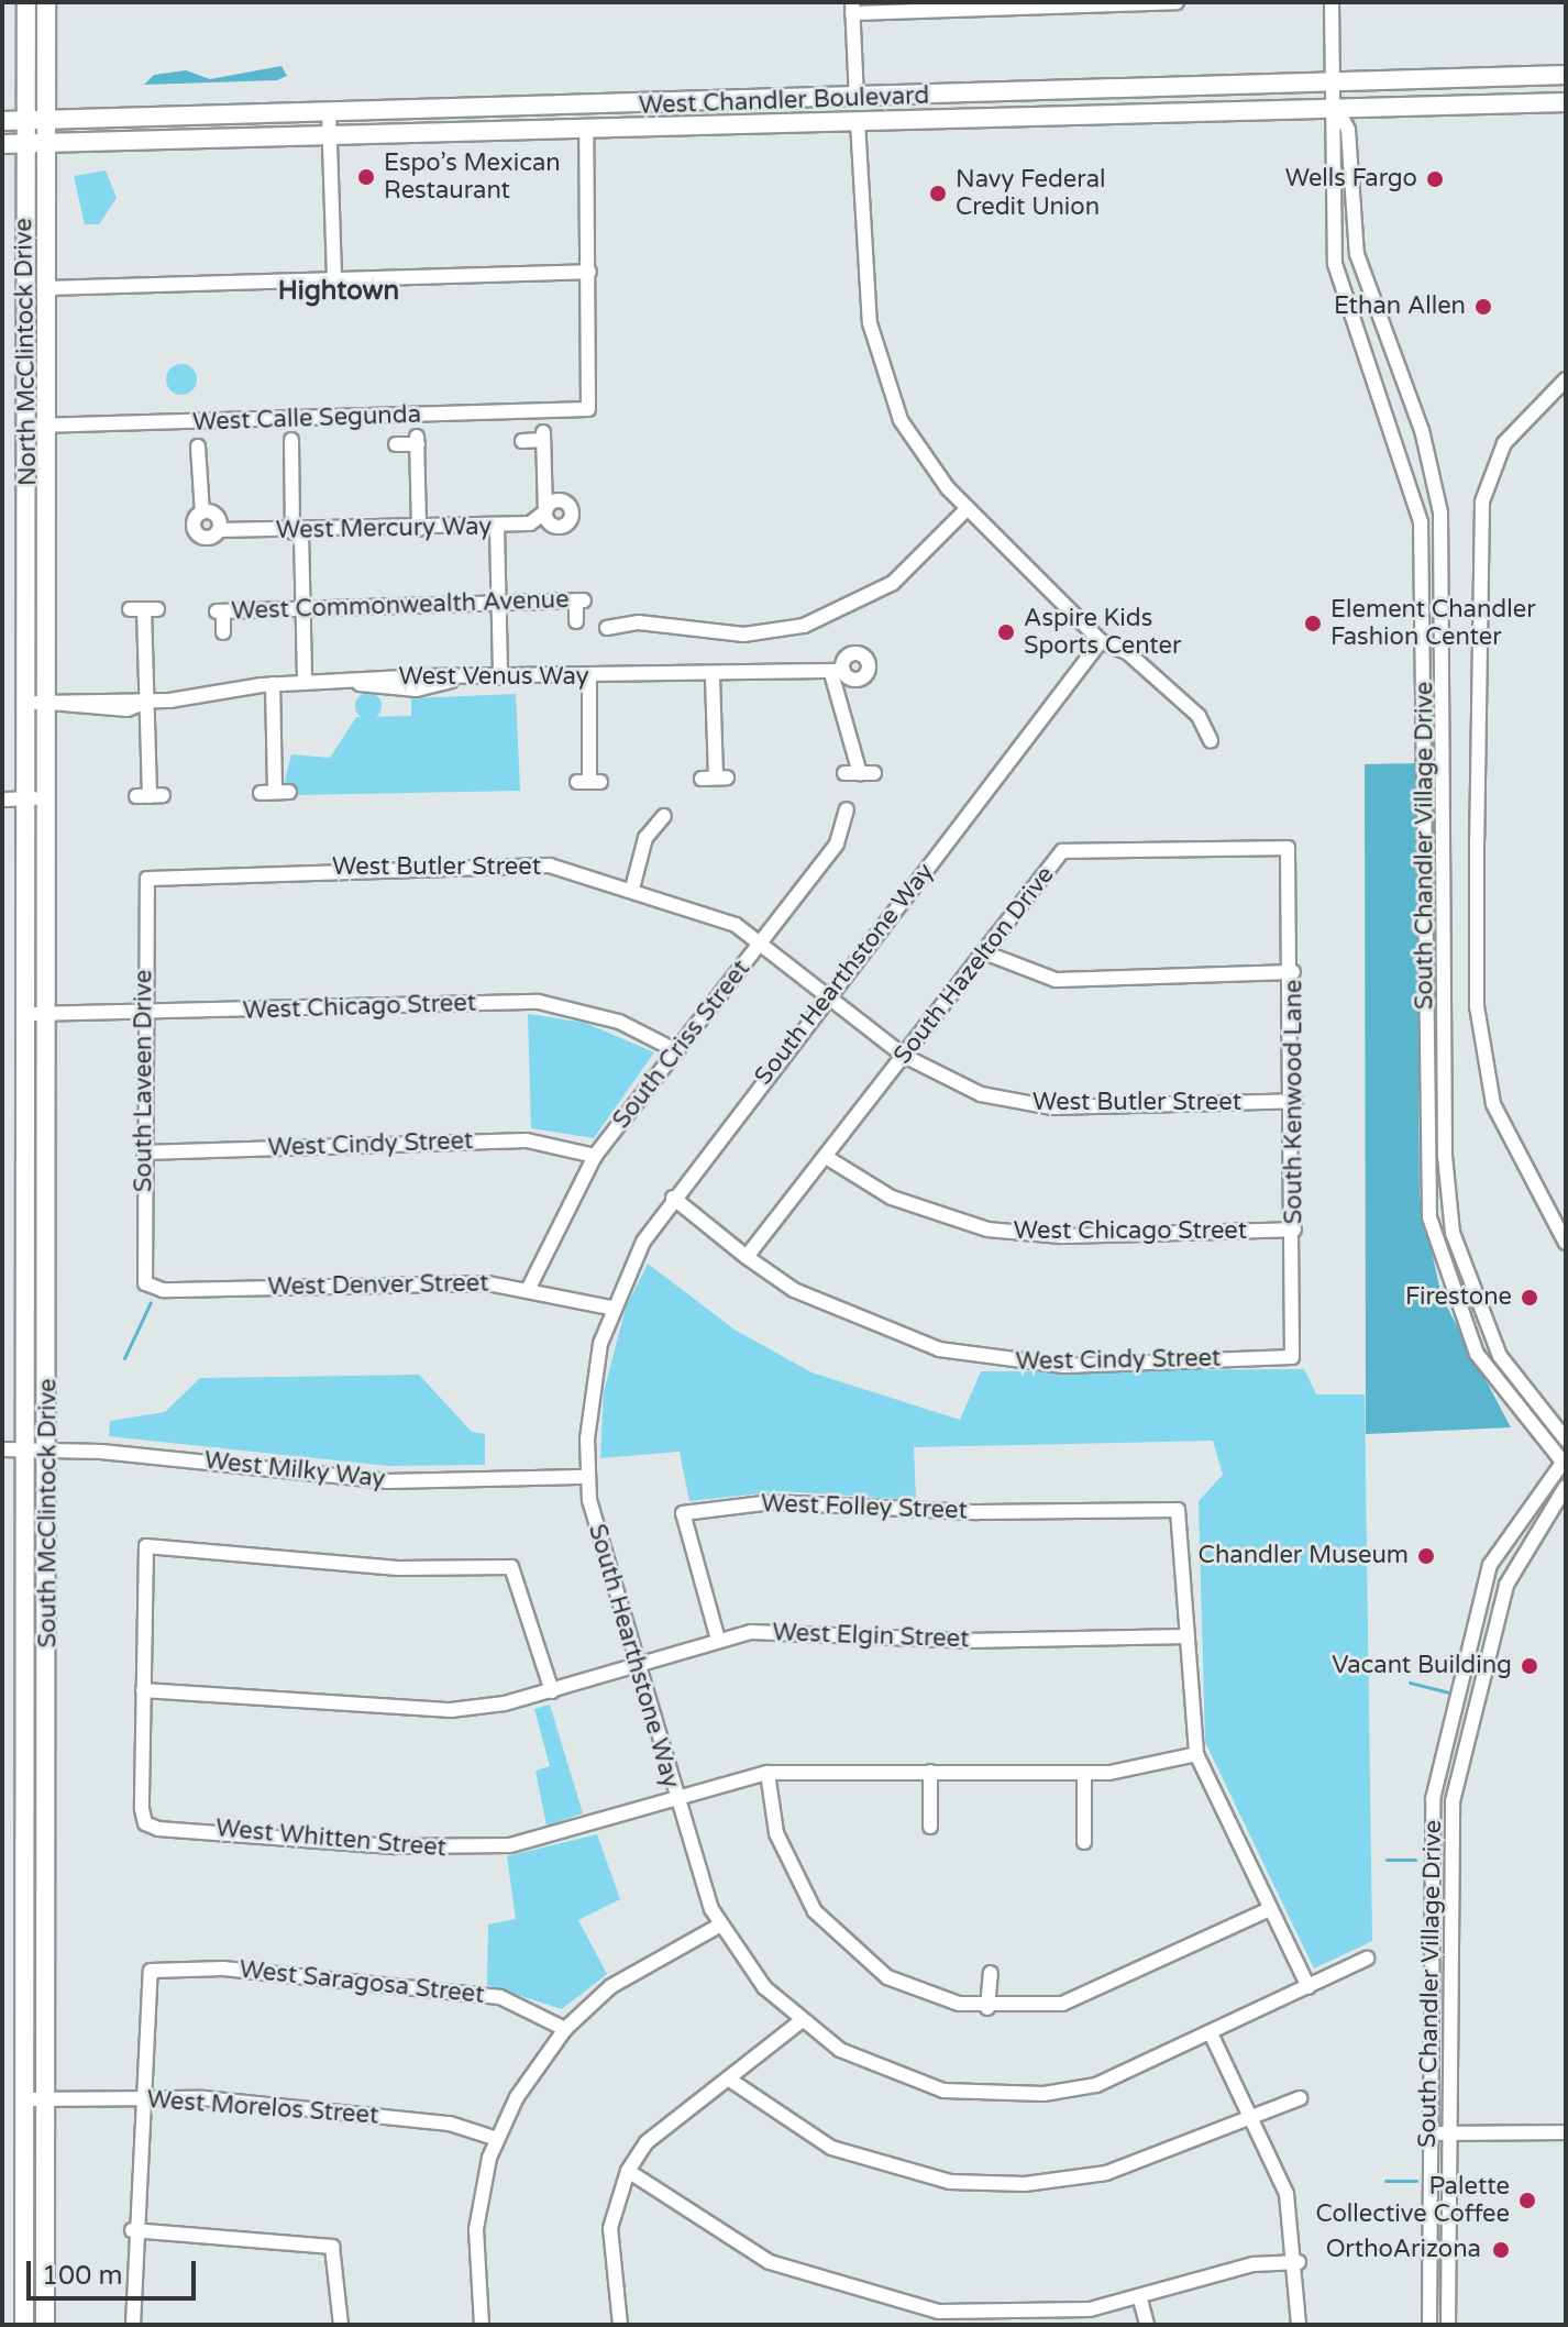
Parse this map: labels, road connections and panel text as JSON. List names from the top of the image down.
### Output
{
  "streets": {
    "main road": ["West Chandler Boulevard", "North McClintock Drive", "South McClintock Drive"],
    "street": [
      "West Calle Segunda",
      "West Mercury Way",
      "West Commonwealth Avenue",
      "West Venus Way",
      "South Chandler Village Drive",
      "West Butler Street",
      "South Hazelton Drive",
      "South Hearthstone Way",
      "West Chicago Street",
      "South Criss Street",
      "South Laveen Drive",
      "South Kenwood Lane",
      "West Cindy Street",
      "West Denver Street",
      "West Milky Way",
      "West Folley Street",
      "West Elgin Street",
      "West Whitten Street",
      "West Saragosa Street",
      "West Morelos Street"
    ]
  },
  "crossings": [
    ["West Chandler Boulevard", "North McClintock Drive"],
    ["West Chandler Boulevard", "South Chandler Village Drive"],
    ["North McClintock Drive", "West Calle Segunda"],
    ["North McClintock Drive", "South McClintock Drive"],
    ["West Butler Street", "South Hazelton Drive"],
    ["West Butler Street", "South Hearthstone Way"],
    ["West Butler Street", "South Criss Street"],
    ["West Butler Street", "South Laveen Drive"],
    ["West Butler Street", "South Kenwood Lane"],
    ["South Hazelton Drive", "West Chicago Street"],
    ["South Hazelton Drive", "South Kenwood Lane"],
    ["South Hazelton Drive", "West Cindy Street"],
    ["South Hearthstone Way", "West Cindy Street"],
    ["South Hearthstone Way", "West Denver Street"],
    ["South Hearthstone Way", "West Milky Way"],
    ["South Hearthstone Way", "West Elgin Street"],
    ["South Hearthstone Way", "West Whitten Street"],
    ["West Chicago Street", "South Criss Street"],
    ["West Chicago Street", "South Laveen Drive"],
    ["West Chicago Street", "South Kenwood Lane"],
    ["West Chicago Street", "South McClintock Drive"],
    ["South Criss Street", "West Cindy Street"],
    ["South Criss Street", "West Denver Street"],
    ["South Laveen Drive", "West Cindy Street"],
    ["South Laveen Drive", "West Denver Street"],
    ["South Kenwood Lane", "West Cindy Street"],
    ["West Milky Way", "South McClintock Drive"],
    ["West Folley Street", "West Elgin Street"],
    ["South McClintock Drive", "West Morelos Street"],
    ["West Elgin Street", "West Whitten Street"],
    ["West Saragosa Street", "West Morelos Street"]
  ],
  "districts": ["Hightown"],
  "places": [
    "Espo’s Mexican Restaurant",
    "Wells Fargo",
    "Navy Federal Credit Union",
    "Ethan Allen",
    "Element Chandler Fashion Center",
    "Aspire Kids Sports Center",
    "Firestone",
    "Chandler Museum",
    "Vacant Building",
    "Palette Collective Coffee",
    "OrthoArizona"
  ],
  "scale_bar": "100 m"
}
